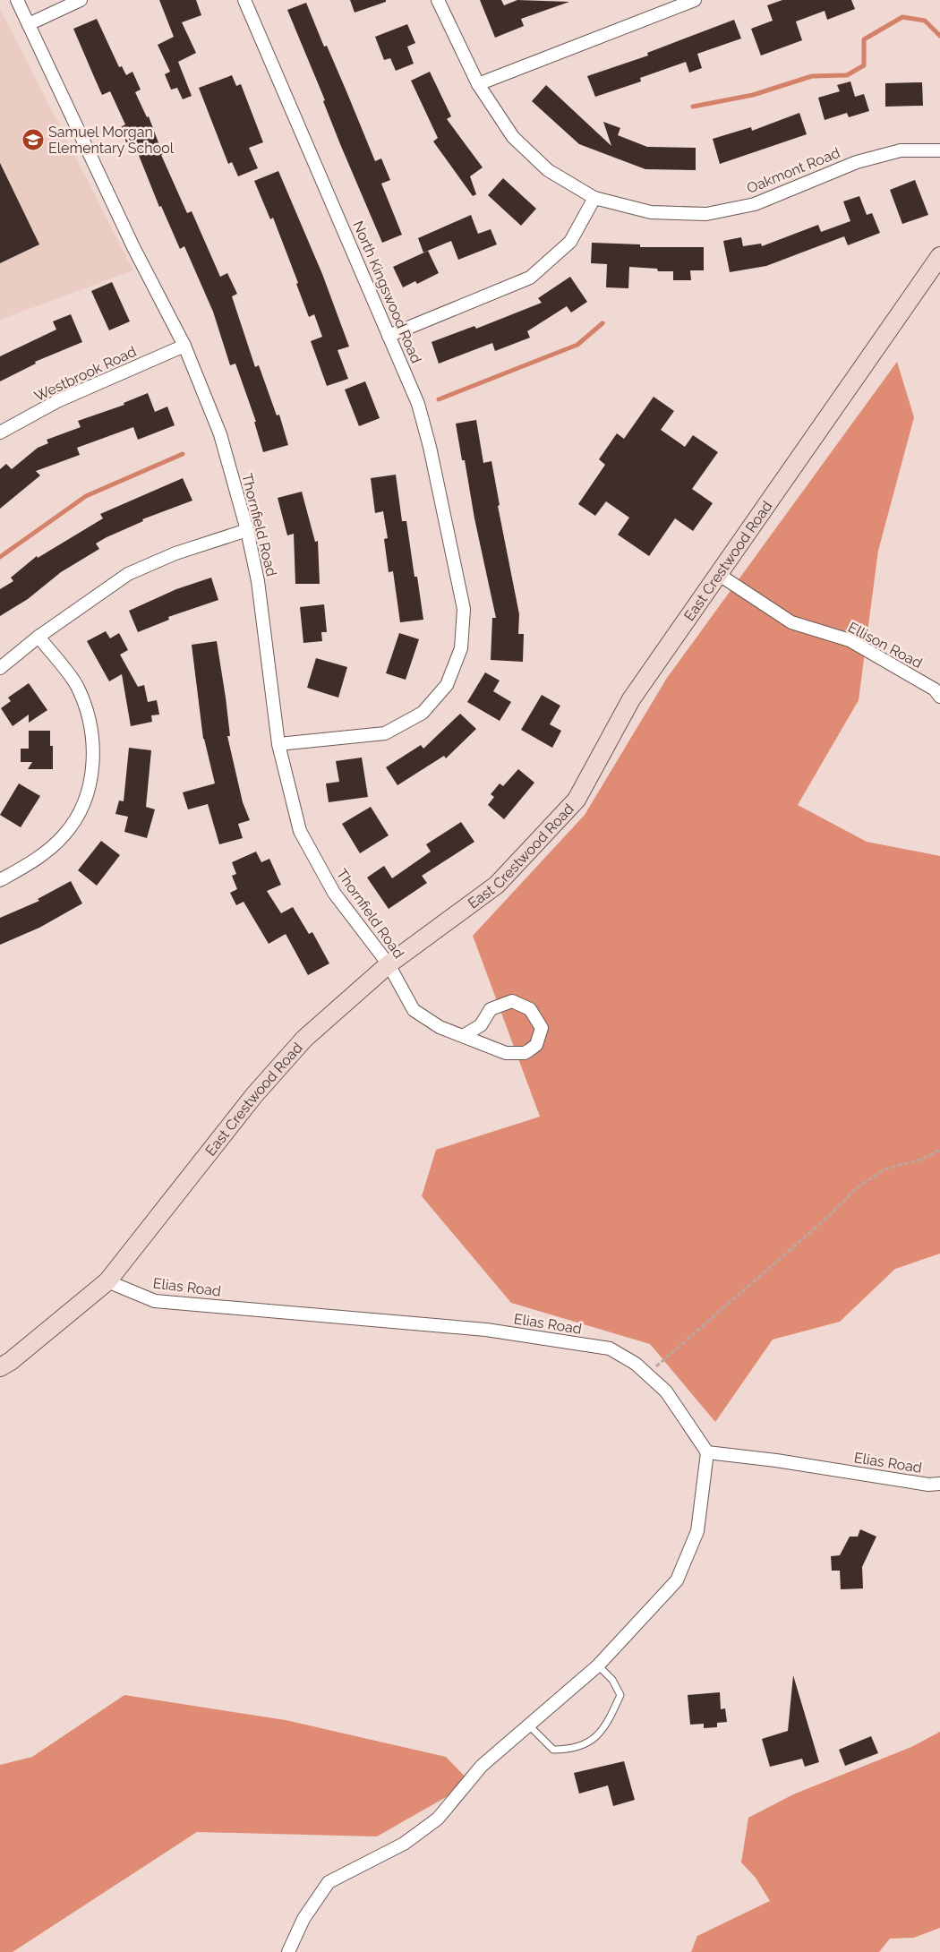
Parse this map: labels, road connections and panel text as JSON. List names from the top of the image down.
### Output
{
  "streets": {
    "street": [
      "Oakmont Road",
      "North Kingswood Road",
      "Westbrook Road",
      "Thornfield Road",
      "East Crestwood Road",
      "Ellison Road",
      "Elias Road"
    ]
  },
  "crossings": [
    ["North Kingswood Road", "Thornfield Road"],
    ["Westbrook Road", "Thornfield Road"],
    ["Thornfield Road", "East Crestwood Road"],
    ["East Crestwood Road", "Ellison Road"],
    ["East Crestwood Road", "Elias Road"]
  ],
  "places": {
    "school or university": ["Samuel Morgan Elementary School"]
  }
}
